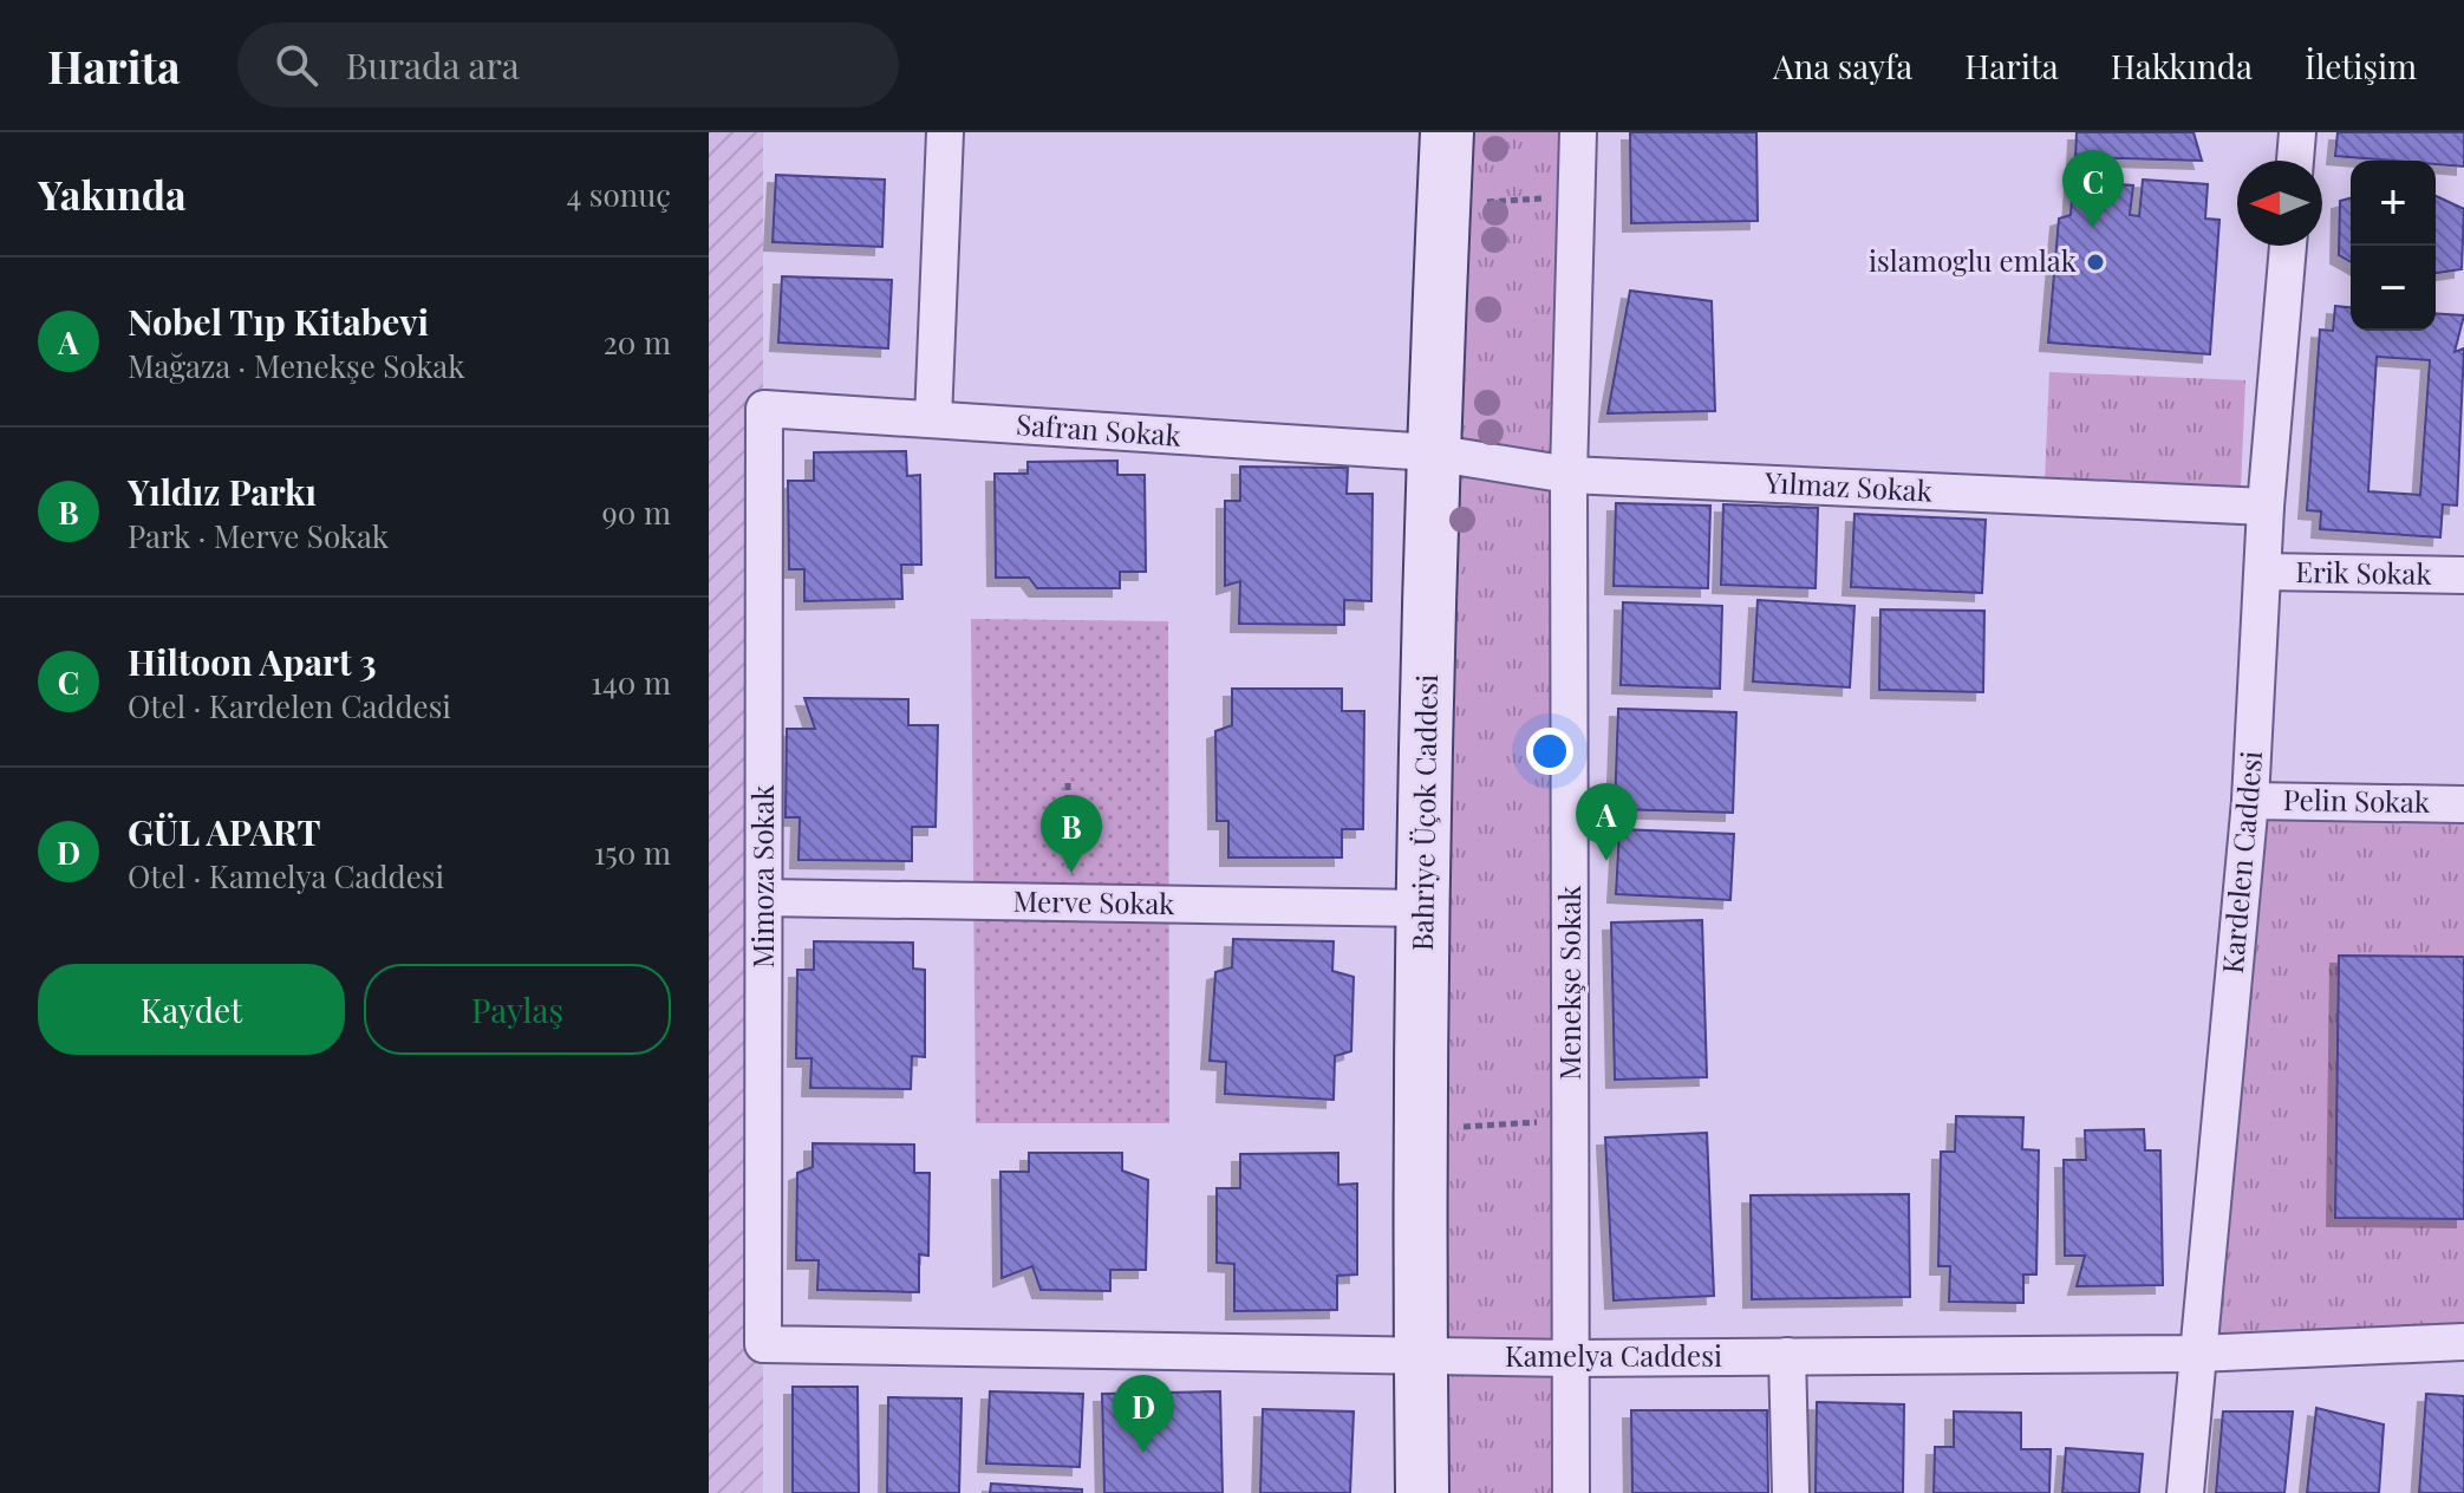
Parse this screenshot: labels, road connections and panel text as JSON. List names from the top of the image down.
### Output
{
  "streets": {
    "main road": ["Bahriye Üçok Caddesi"],
    "street": [
      "Safran Sokak",
      "Yılmaz Sokak",
      "Erik Sokak",
      "Pelin Sokak",
      "Kardelen Caddesi",
      "Mimoza Sokak",
      "Merve Sokak",
      "Menekşe Sokak",
      "Kamelya Caddesi"
    ]
  },
  "crossings": [
    ["Safran Sokak", "Yılmaz Sokak"],
    ["Safran Sokak", "Bahriye Üçok Caddesi"],
    ["Safran Sokak", "Mimoza Sokak"],
    ["Yılmaz Sokak", "Bahriye Üçok Caddesi"],
    ["Yılmaz Sokak", "Kardelen Caddesi"],
    ["Yılmaz Sokak", "Menekşe Sokak"],
    ["Erik Sokak", "Kardelen Caddesi"],
    ["Pelin Sokak", "Kardelen Caddesi"],
    ["Bahriye Üçok Caddesi", "Merve Sokak"],
    ["Bahriye Üçok Caddesi", "Kamelya Caddesi"],
    ["Kardelen Caddesi", "Kamelya Caddesi"],
    ["Mimoza Sokak", "Merve Sokak"],
    ["Mimoza Sokak", "Kamelya Caddesi"],
    ["Menekşe Sokak", "Kamelya Caddesi"]
  ],
  "places": ["islamoglu emlak"],
  "north": "left",
  "page": {
    "header": "Harita",
    "search": "Burada ara",
    "nav": [
      "Ana sayfa",
      "Harita",
      "Hakkında",
      "İletişim"
    ],
    "heading": ["Yakında", "4 sonuç"],
    "pins": [
      "C",
      "A",
      "B",
      "D"
    ],
    "map_buttons": ["+", "−"],
    "list": [
      {
        "mark": "A",
        "name": "Nobel Tıp Kitabevi",
        "note": "Mağaza · Menekşe Sokak",
        "value": "20 m"
      },
      {
        "mark": "B",
        "name": "Yıldız Parkı",
        "note": "Park · Merve Sokak",
        "value": "90 m"
      },
      {
        "mark": "C",
        "name": "Hiltoon Apart 3",
        "note": "Otel · Kardelen Caddesi",
        "value": "140 m"
      },
      {
        "mark": "D",
        "name": "GÜL APART",
        "note": "Otel · Kamelya Caddesi",
        "value": "150 m"
      }
    ],
    "buttons": ["Kaydet", "Paylaş"]
  }
}
